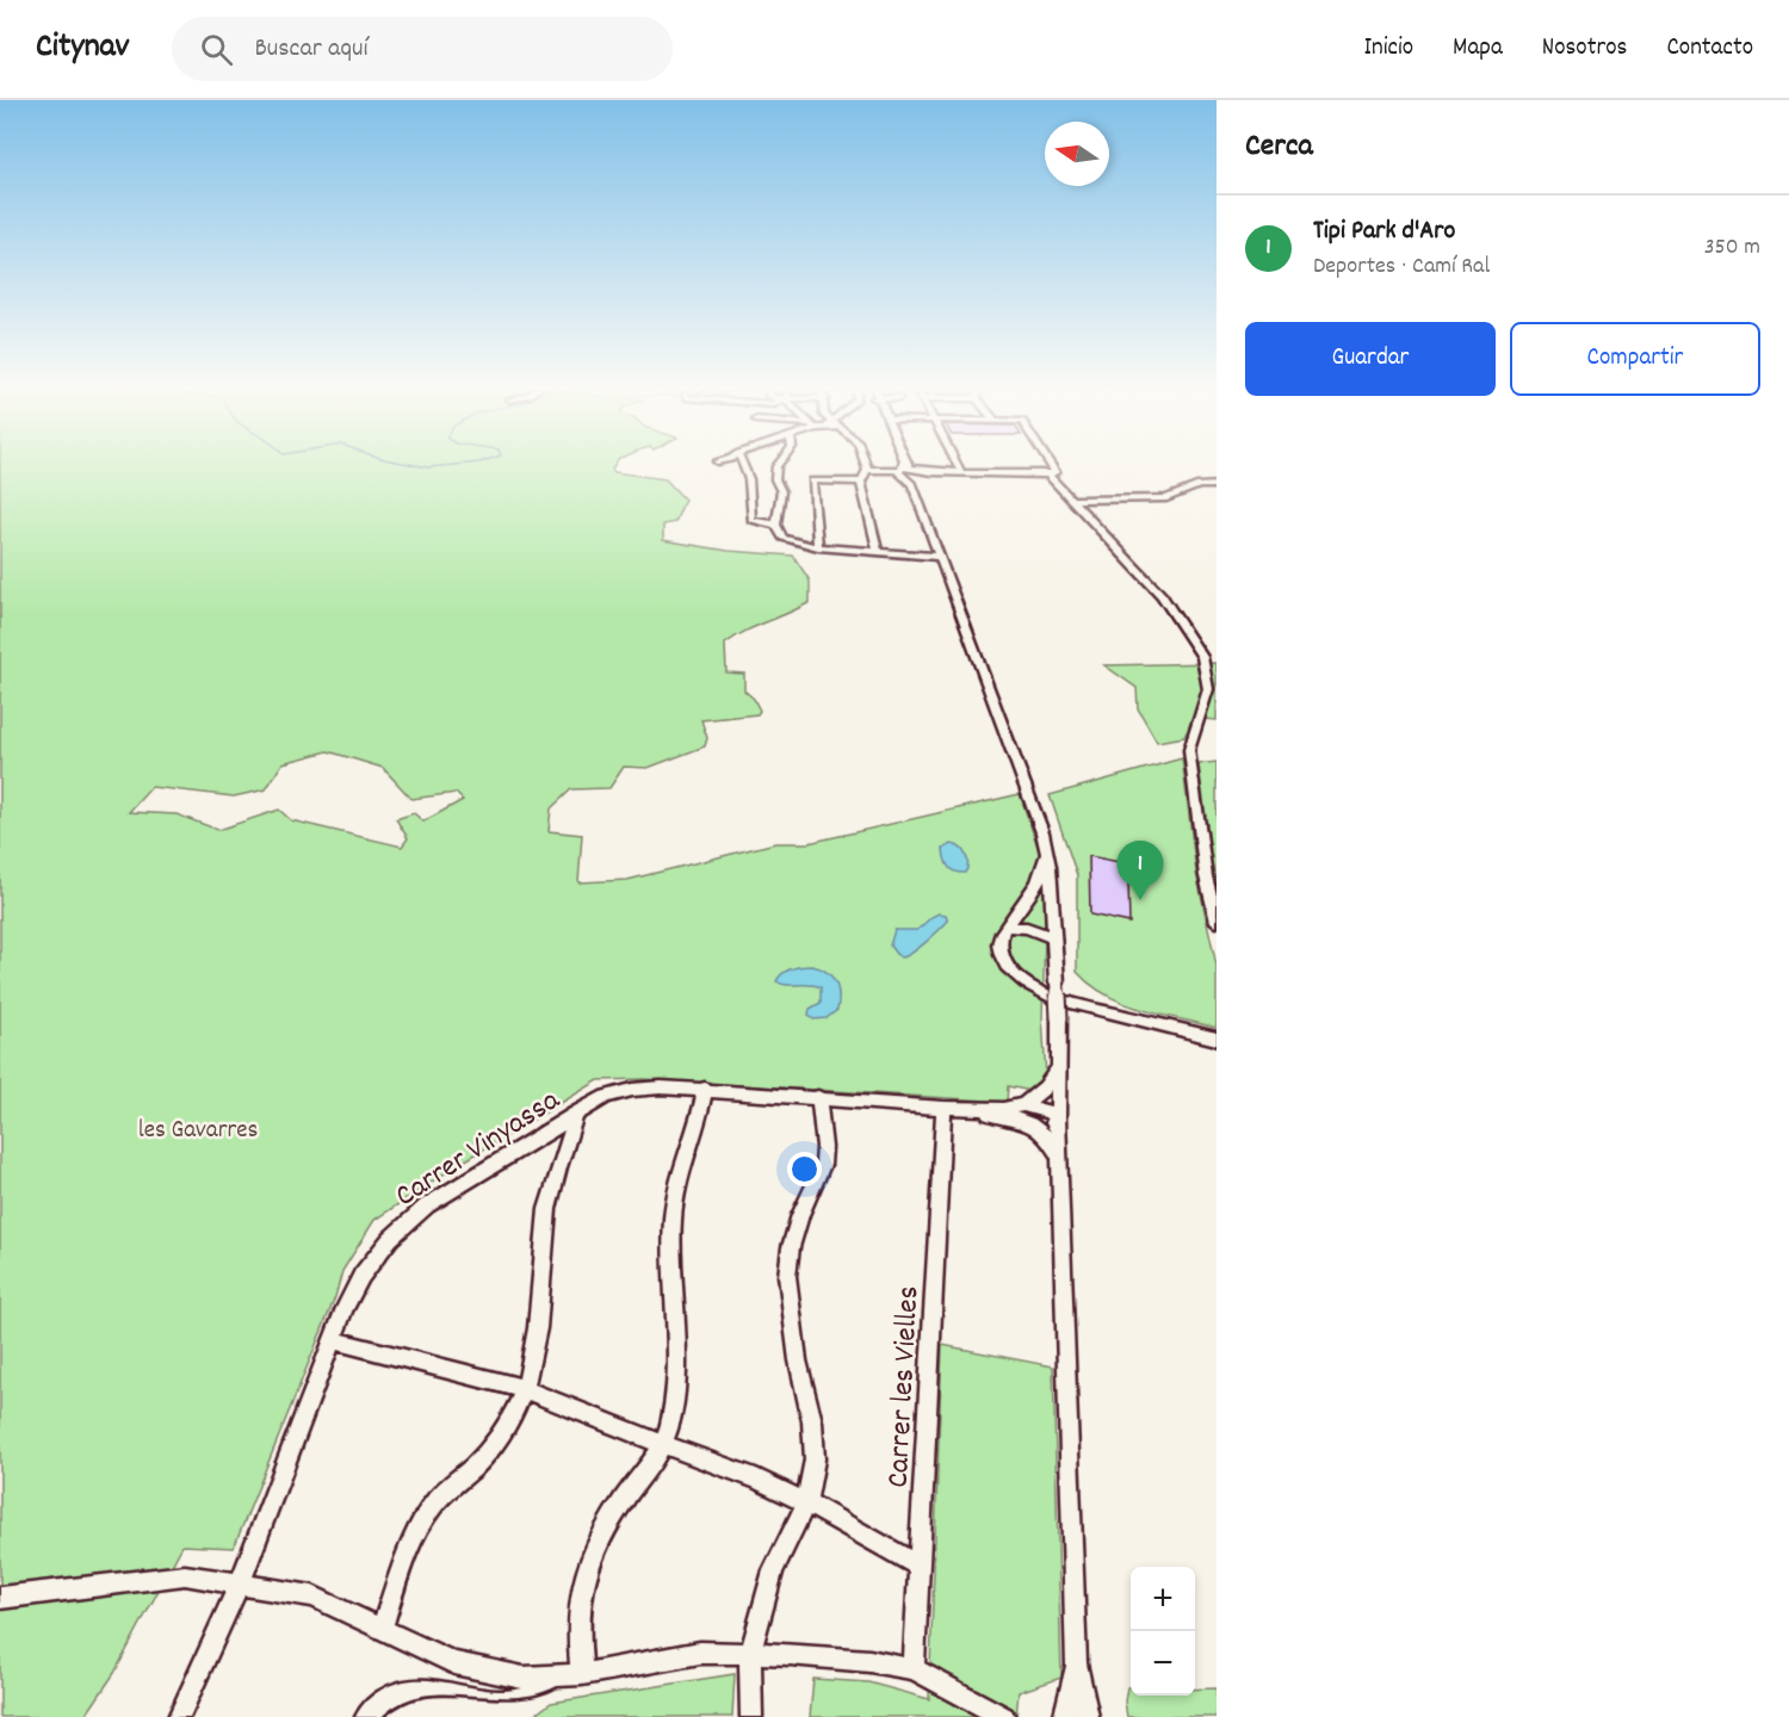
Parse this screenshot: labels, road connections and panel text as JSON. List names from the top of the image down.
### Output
{
  "streets": {
    "street": ["Carrer Vinyassa", "Carrer les Vielles"]
  },
  "crossings": [
    ["Carrer Vinyassa", "Carrer les Vielles"]
  ],
  "parks": ["les Gavarres"],
  "north": "left",
  "page": {
    "header": "Citynav",
    "search": "Buscar aquí",
    "nav": [
      "Inicio",
      "Mapa",
      "Nosotros",
      "Contacto"
    ],
    "heading": "Cerca",
    "list": [
      {
        "mark": "1",
        "name": "Tipi Park d'Aro",
        "note": "Deportes · Camí Ral",
        "value": "350 m"
      }
    ],
    "buttons": ["Guardar", "Compartir"],
    "pins": "1",
    "map_buttons": ["+", "−"]
  }
}
